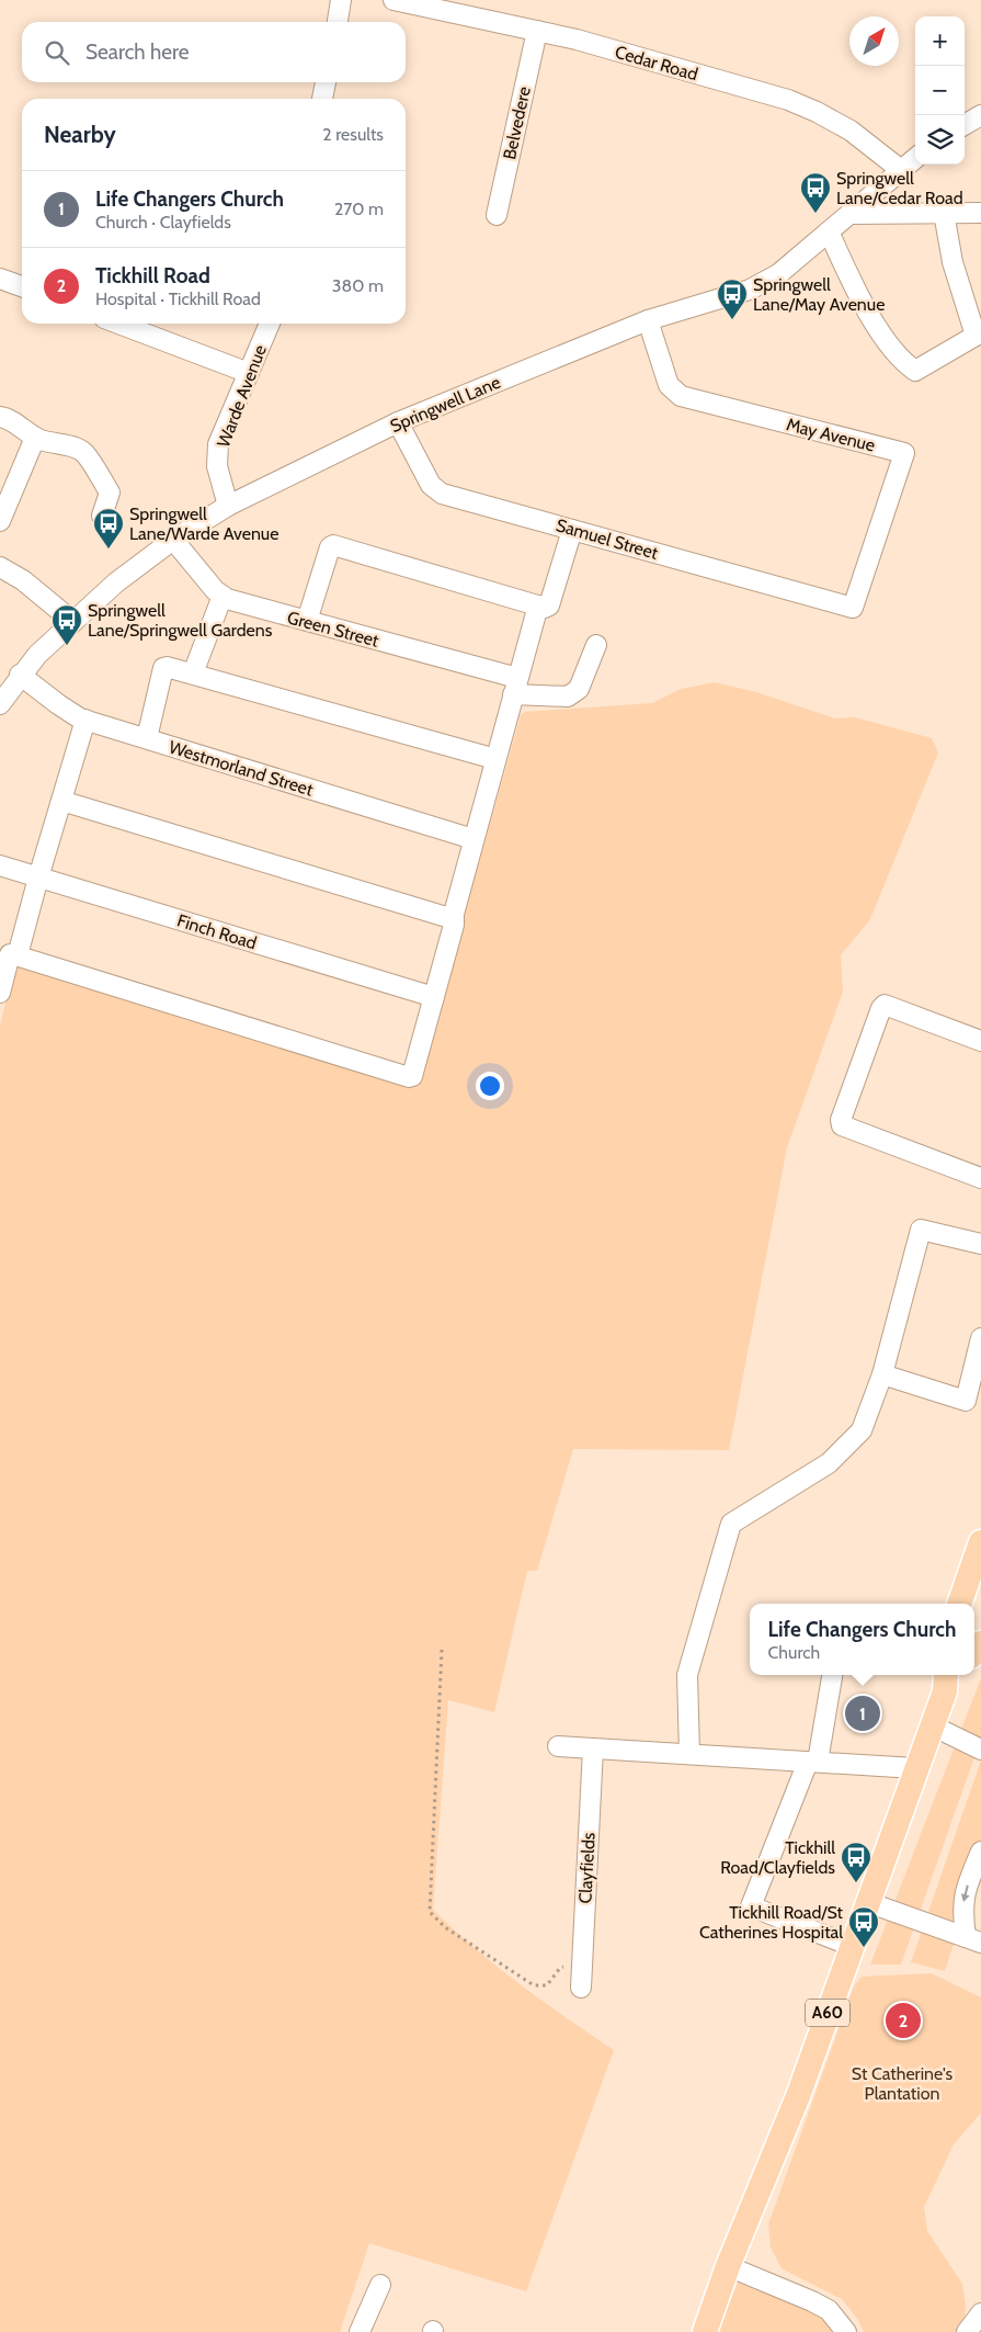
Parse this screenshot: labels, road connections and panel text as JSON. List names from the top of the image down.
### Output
{
  "streets": {
    "main road": ["A60"],
    "street": [
      "Cedar Road",
      "Belvedere",
      "Warde Avenue",
      "Springwell Lane",
      "May Avenue",
      "Samuel Street",
      "Green Street",
      "Westmorland Street",
      "Finch Road",
      "Clayfields"
    ]
  },
  "crossings": [
    ["Cedar Road", "Belvedere"],
    ["Cedar Road", "Springwell Lane"],
    ["Warde Avenue", "Springwell Lane"],
    ["Springwell Lane", "May Avenue"],
    ["Springwell Lane", "Samuel Street"],
    ["Springwell Lane", "Green Street"],
    ["Springwell Lane", "Westmorland Street"],
    ["May Avenue", "Samuel Street"]
  ],
  "parks": ["St Catherine's Plantation"],
  "places": {
    "bus stop": [
      "Springwell Lane/Cedar Road",
      "Springwell Lane/May Avenue",
      "Springwell Lane/Warde Avenue",
      "Springwell Lane/Springwell Gardens",
      "Tickhill Road/Clayfields",
      "Tickhill Road/St Catherines Hospital"
    ]
  },
  "north": "top right",
  "page": {
    "map_buttons": ["+", "−"],
    "search": "Search here",
    "heading": ["Nearby", "2 results"],
    "list": [
      {
        "mark": "1",
        "name": "Life Changers Church",
        "note": "Church · Clayfields",
        "value": "270 m"
      },
      {
        "mark": "2",
        "name": "Tickhill Road",
        "note": "Hospital · Tickhill Road",
        "value": "380 m"
      }
    ],
    "popup": ["Life Changers Church", "Church"],
    "pins": ["1", "2"]
  }
}
